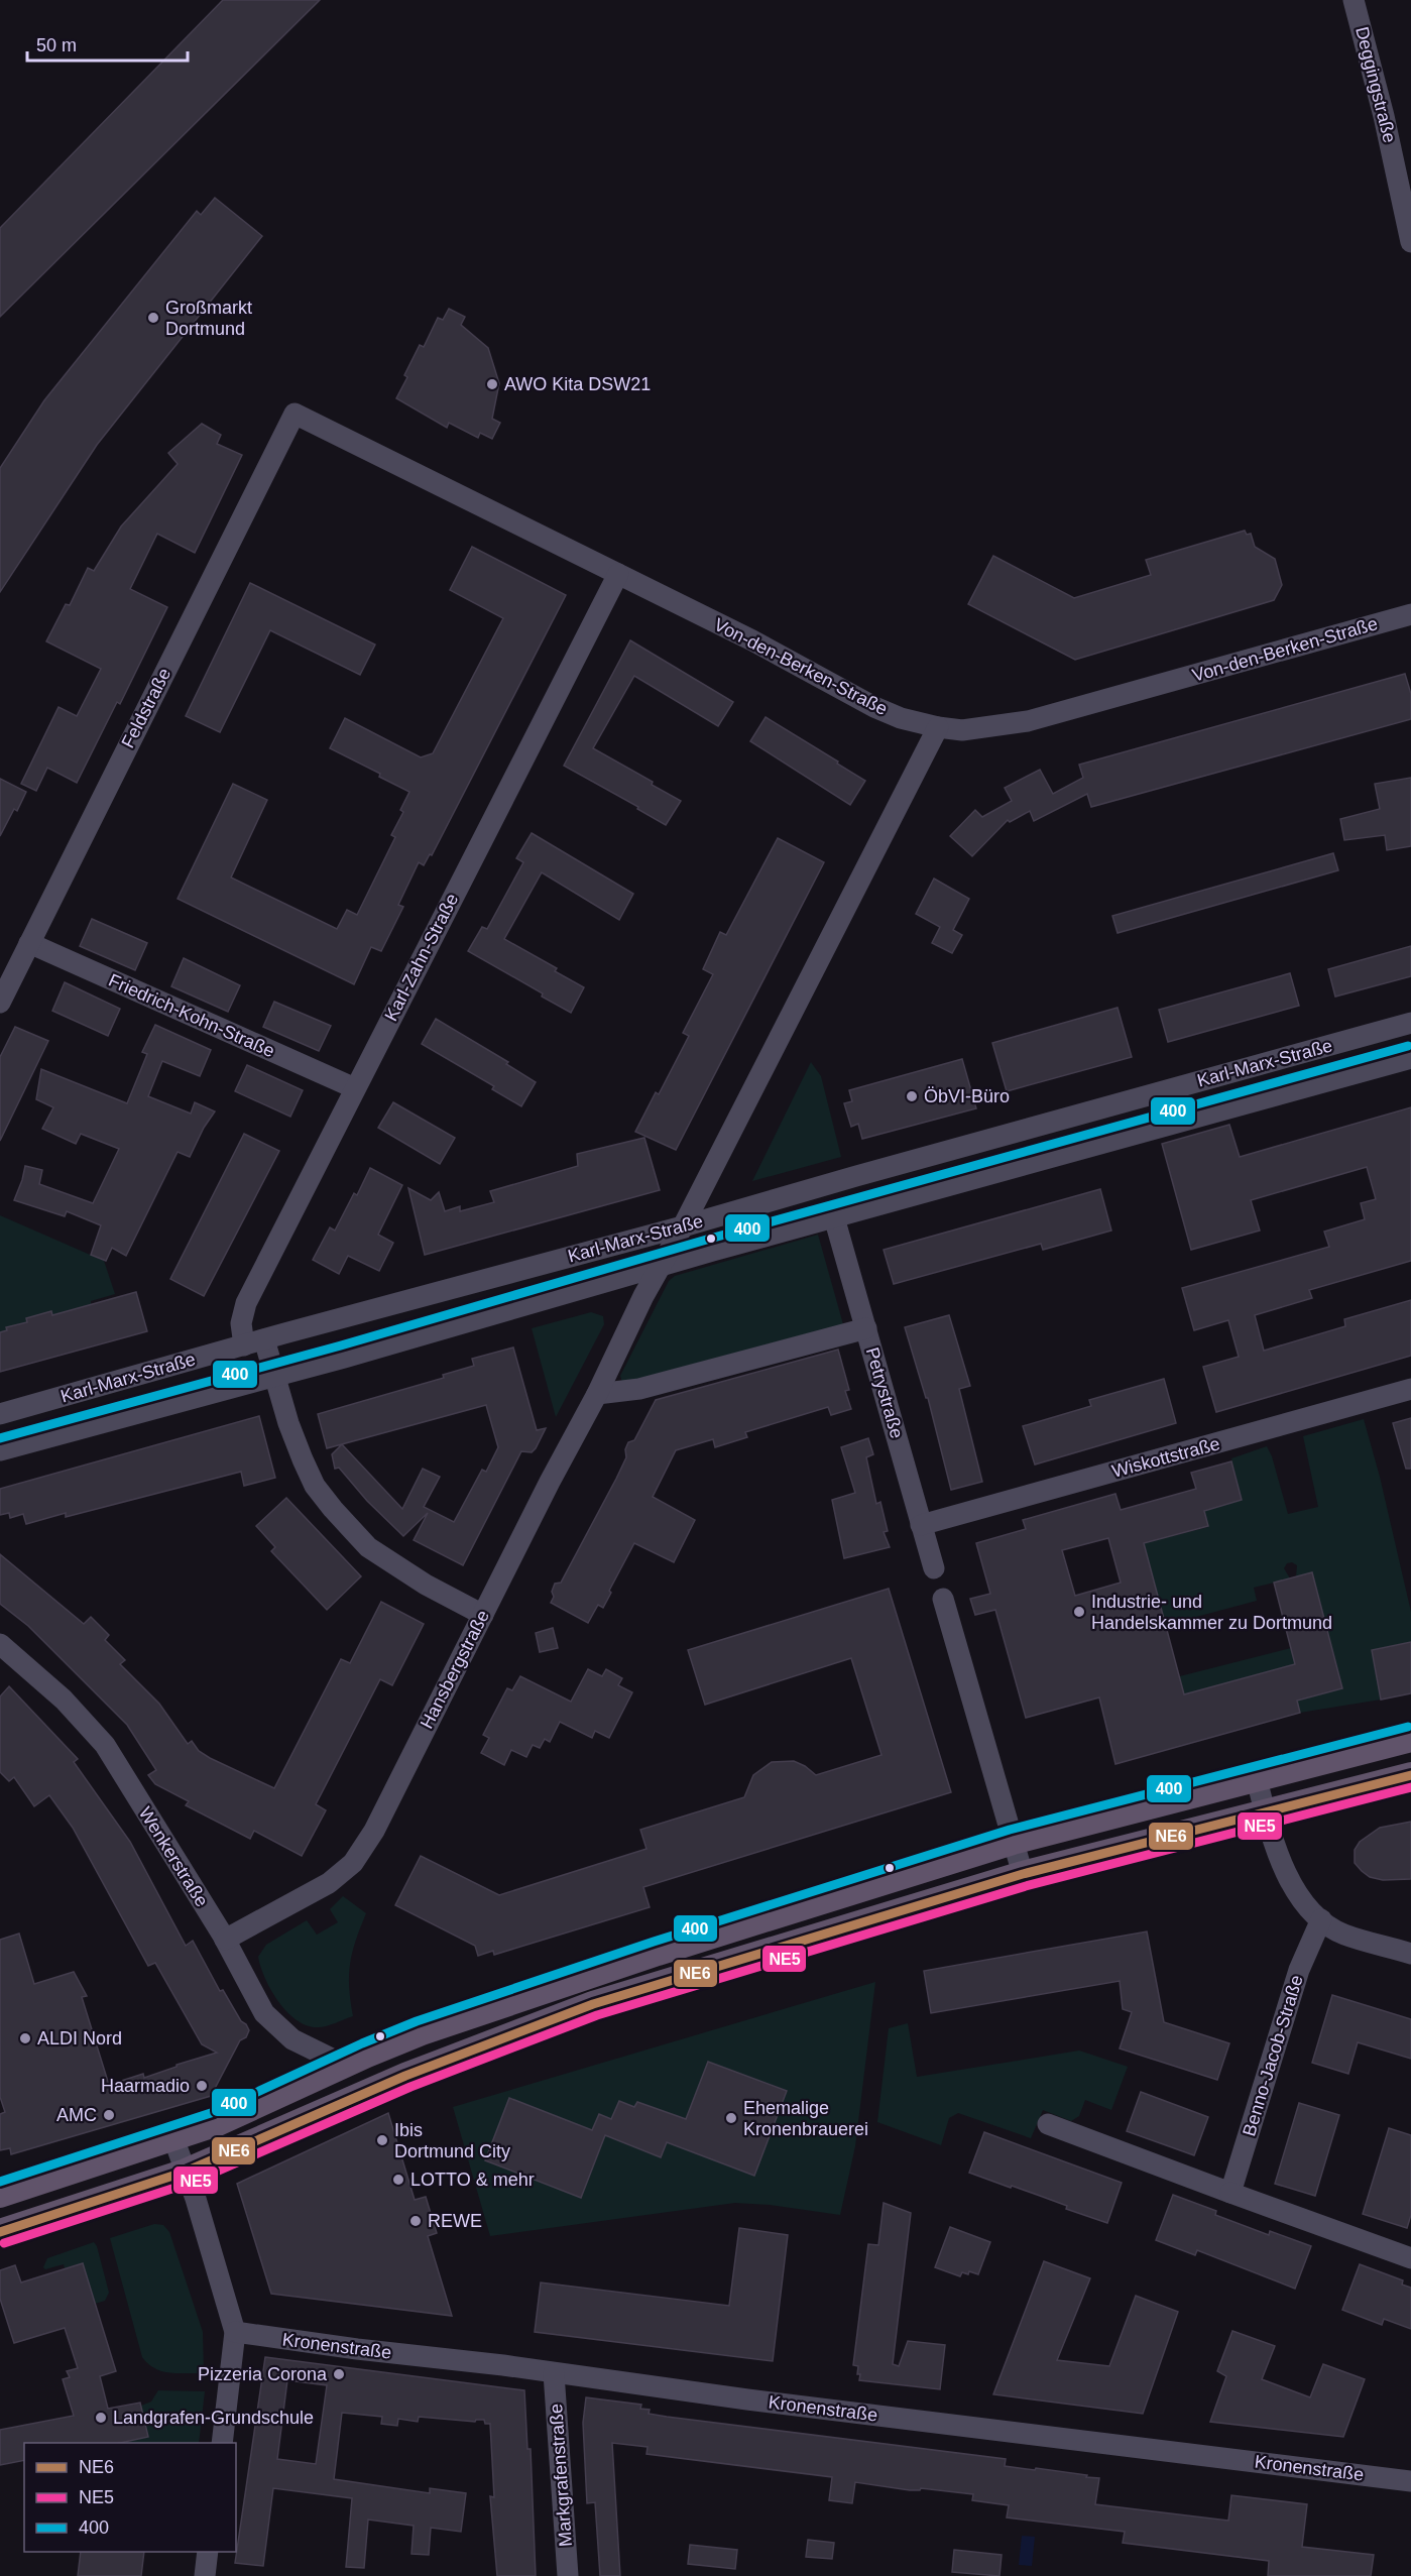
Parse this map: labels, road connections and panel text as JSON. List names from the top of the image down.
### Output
{
  "streets": {
    "street": [
      "Deggingstraße",
      "Von-den-Berken-Straße",
      "Feldstraße",
      "Karl-Zahn-Straße",
      "Friedrich-Kohn-Straße",
      "Karl-Marx-Straße",
      "Petrystraße",
      "Wiskottstraße",
      "Hansbergstraße",
      "Wenkerstraße",
      "Benno-Jacob-Straße",
      "Kronenstraße",
      "Markgrafenstraße"
    ]
  },
  "crossings": [
    ["Von-den-Berken-Straße", "Feldstraße"],
    ["Von-den-Berken-Straße", "Karl-Zahn-Straße"],
    ["Von-den-Berken-Straße", "Hansbergstraße"],
    ["Feldstraße", "Friedrich-Kohn-Straße"],
    ["Karl-Zahn-Straße", "Friedrich-Kohn-Straße"],
    ["Karl-Zahn-Straße", "Karl-Marx-Straße"],
    ["Karl-Zahn-Straße", "Hansbergstraße"],
    ["Karl-Marx-Straße", "Petrystraße"],
    ["Karl-Marx-Straße", "Hansbergstraße"],
    ["Petrystraße", "Wiskottstraße"],
    ["Hansbergstraße", "Wenkerstraße"],
    ["Kronenstraße", "Markgrafenstraße"]
  ],
  "places": [
    "Großmarkt Dortmund",
    "AWO Kita DSW21",
    "ÖbVI-Büro",
    "Industrie- und Handelskammer zu Dortmund",
    "ALDI Nord",
    "Haarmadio",
    "AMC",
    "Ehemalige Kronenbrauerei",
    "Ibis Dortmund City",
    "LOTTO & mehr",
    "REWE",
    "Pizzeria Corona",
    "Landgrafen-Grundschule"
  ],
  "lines": ["transit line 400", "transit line NE6", "transit line NE5"],
  "legend": ["NE6", "NE5", "400"],
  "scale_bar": "50 m"
}
